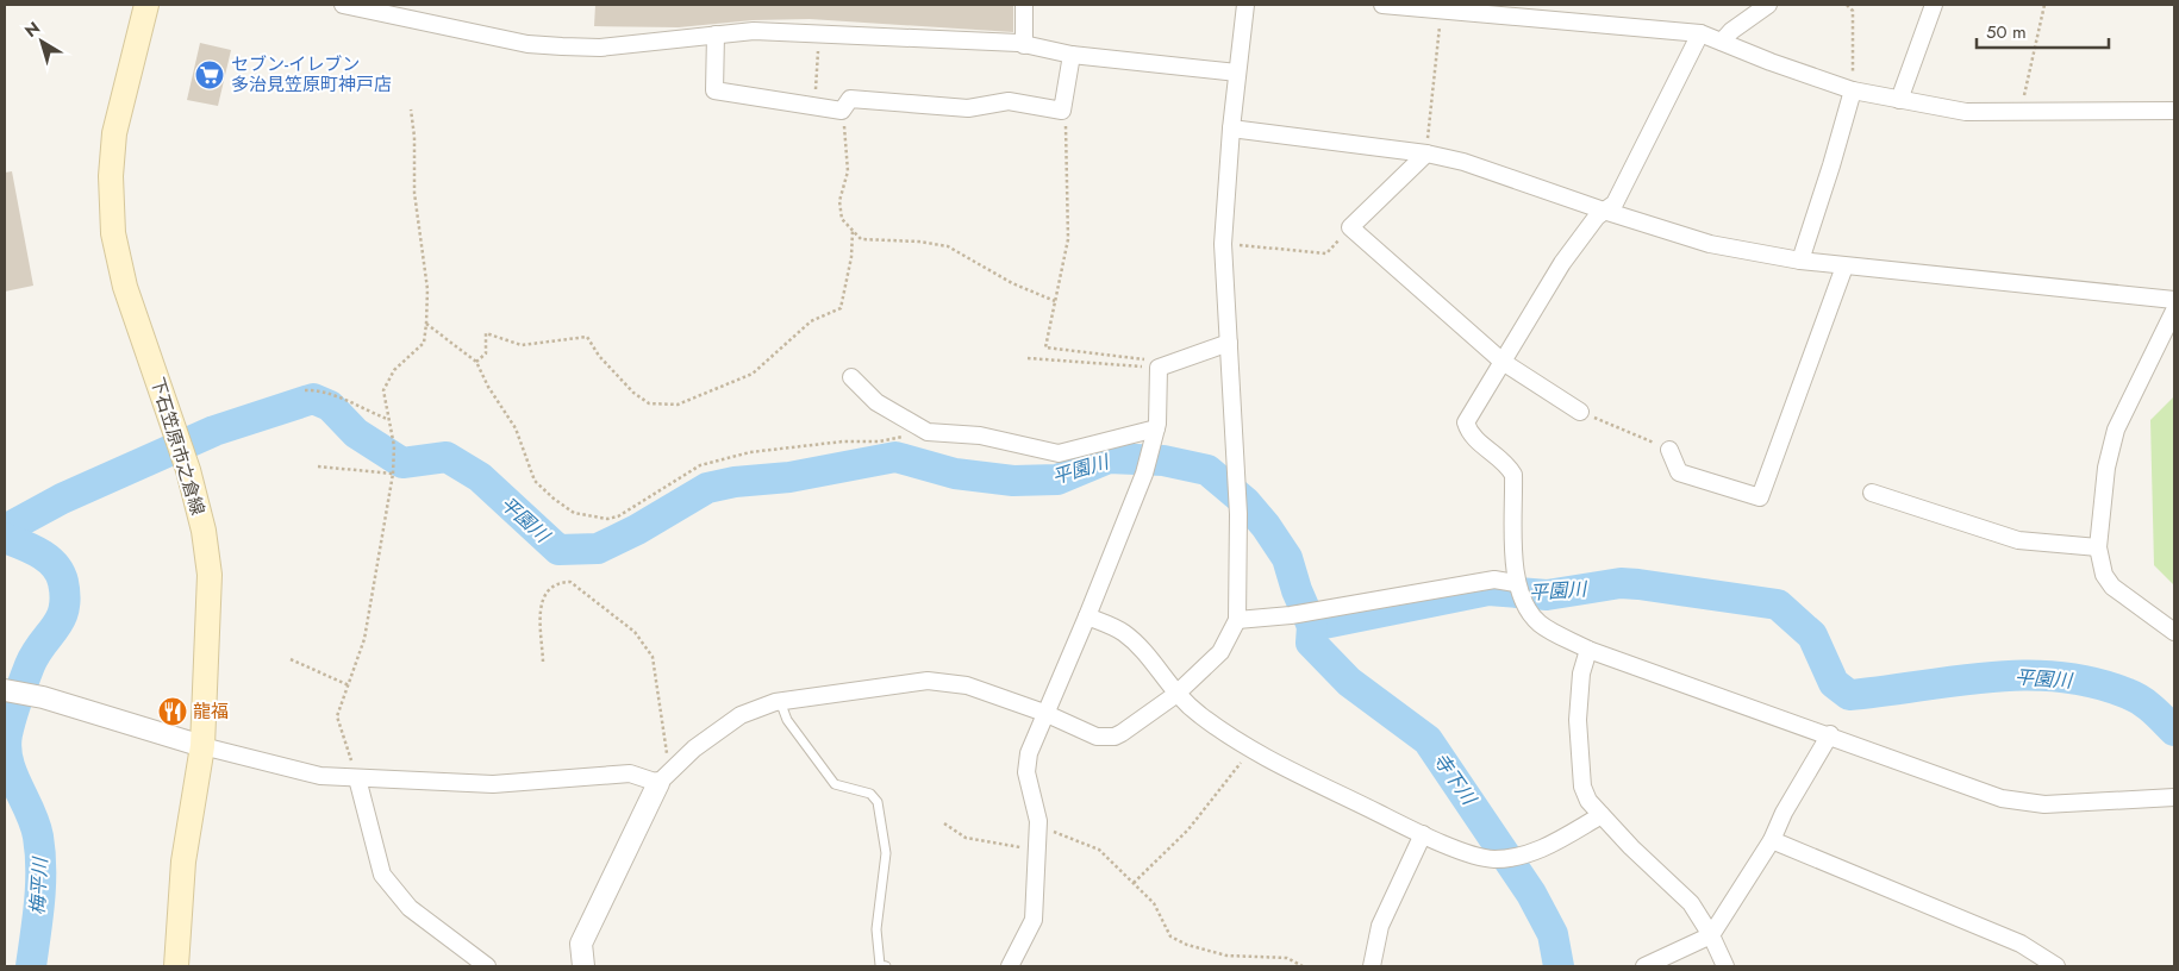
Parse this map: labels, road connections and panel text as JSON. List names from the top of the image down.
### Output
{
  "streets": {
    "main road": ["下石笠原市之倉線"]
  },
  "water": ["平園川", "寺下川", "梅平川"],
  "places": {
    "supermarket": ["セブン-イレブン 多治見笠原町神戸店"],
    "restaurant": ["龍福"]
  },
  "scale_bar": "50 m",
  "north": "top left"
}
